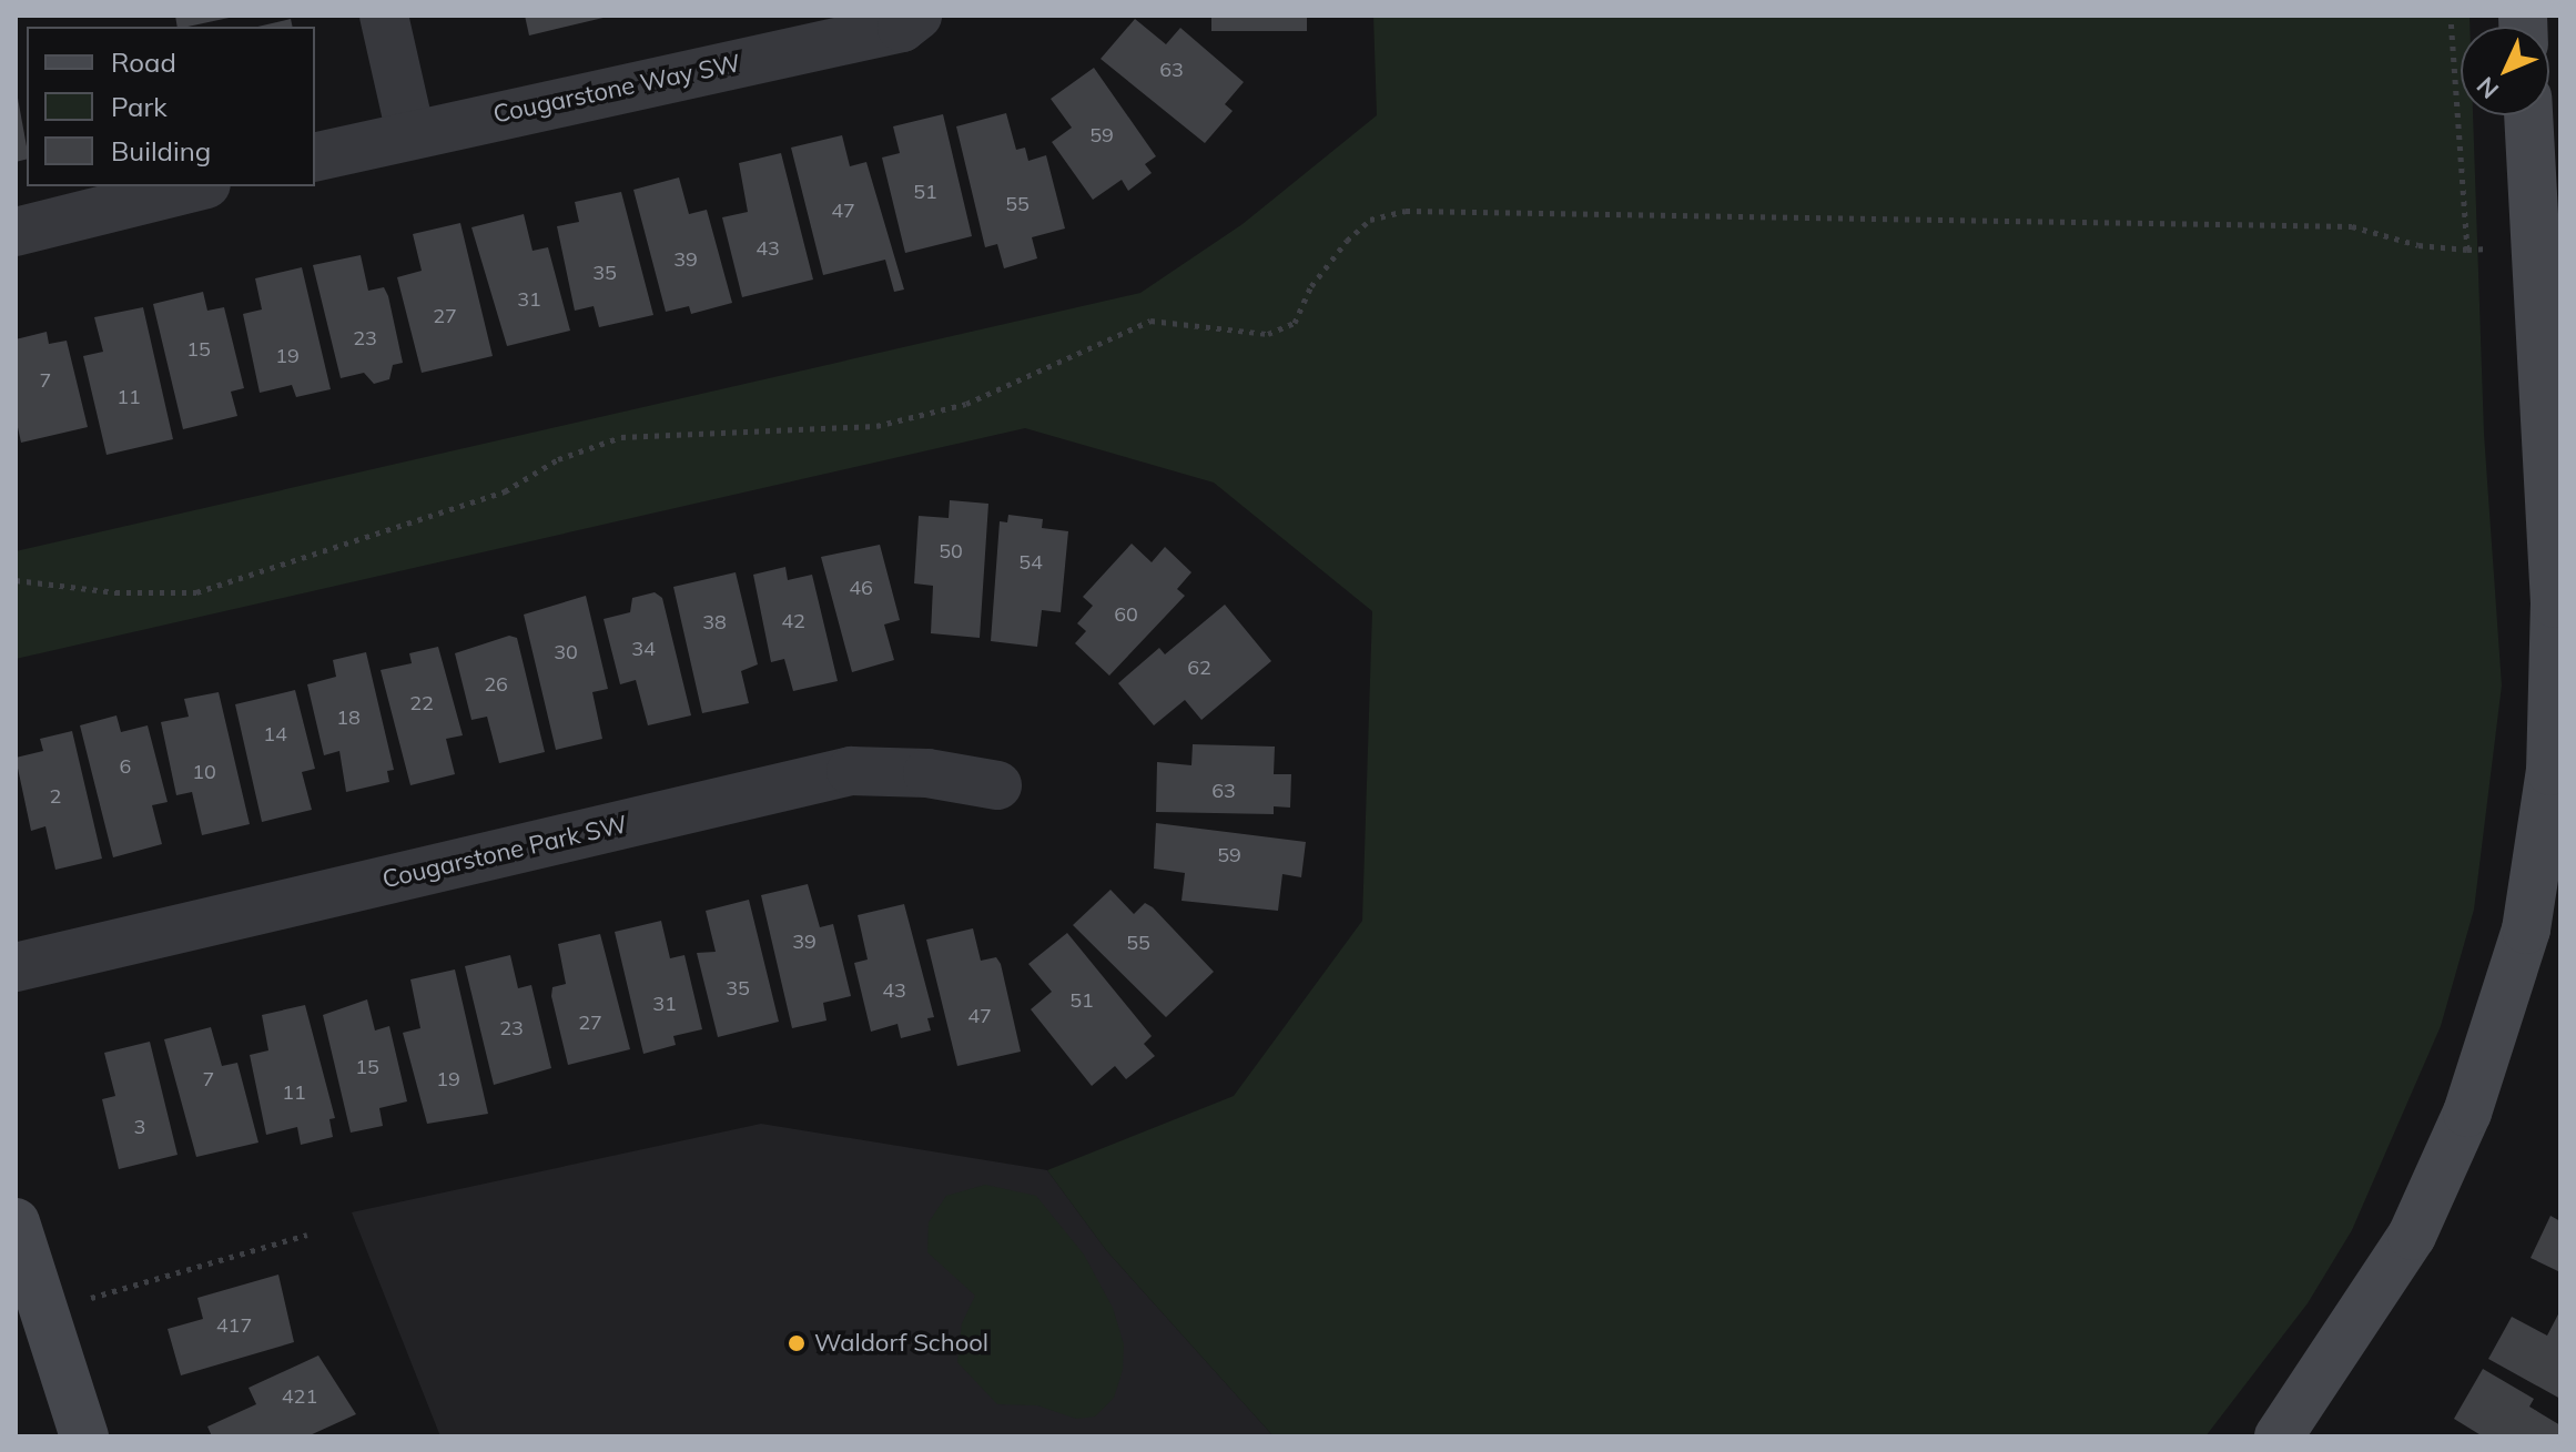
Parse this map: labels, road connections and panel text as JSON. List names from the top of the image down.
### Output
{
  "streets": {
    "street": ["Cougarstone Way SW", "Cougarstone Park SW"]
  },
  "places": ["Waldorf School"],
  "house_numbers": [
    "63",
    "59",
    "51",
    "55",
    "47",
    "43",
    "39",
    "35",
    "31",
    "27",
    "23",
    "15",
    "19",
    "7",
    "11",
    "50",
    "54",
    "46",
    "60",
    "42",
    "38",
    "34",
    "30",
    "62",
    "26",
    "22",
    "18",
    "14",
    "6",
    "10",
    "63",
    "2",
    "59",
    "39",
    "55",
    "35",
    "43",
    "51",
    "31",
    "47",
    "27",
    "23",
    "15",
    "7",
    "19",
    "11",
    "3",
    "417",
    "421"
  ],
  "legend": ["Road", "Park", "Building"],
  "north": "bottom left"
}
